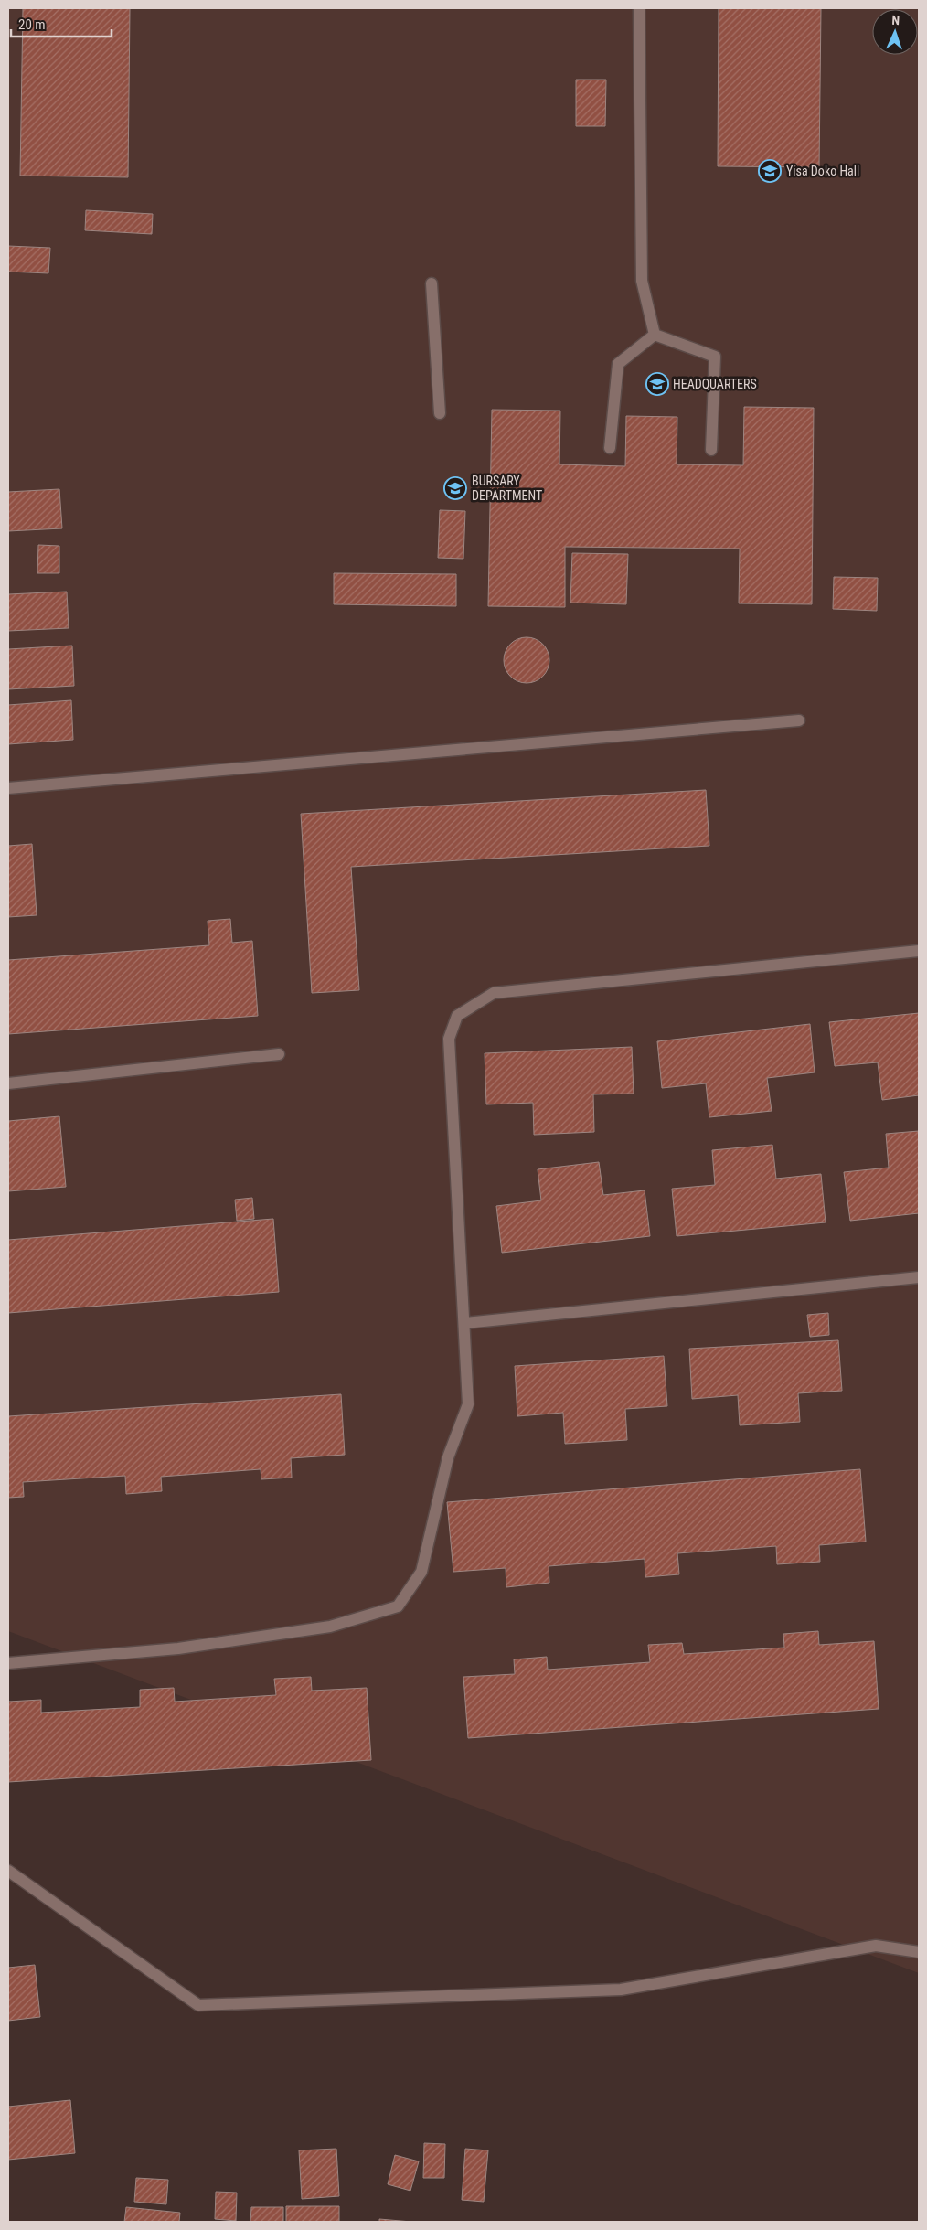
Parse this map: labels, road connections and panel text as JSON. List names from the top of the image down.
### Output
{
  "places": {
    "school or university": ["Yisa Doko Hall", "HEADQUARTERS", "BURSARY DEPARTMENT"]
  },
  "scale_bar": "20 m",
  "north": "top"
}
